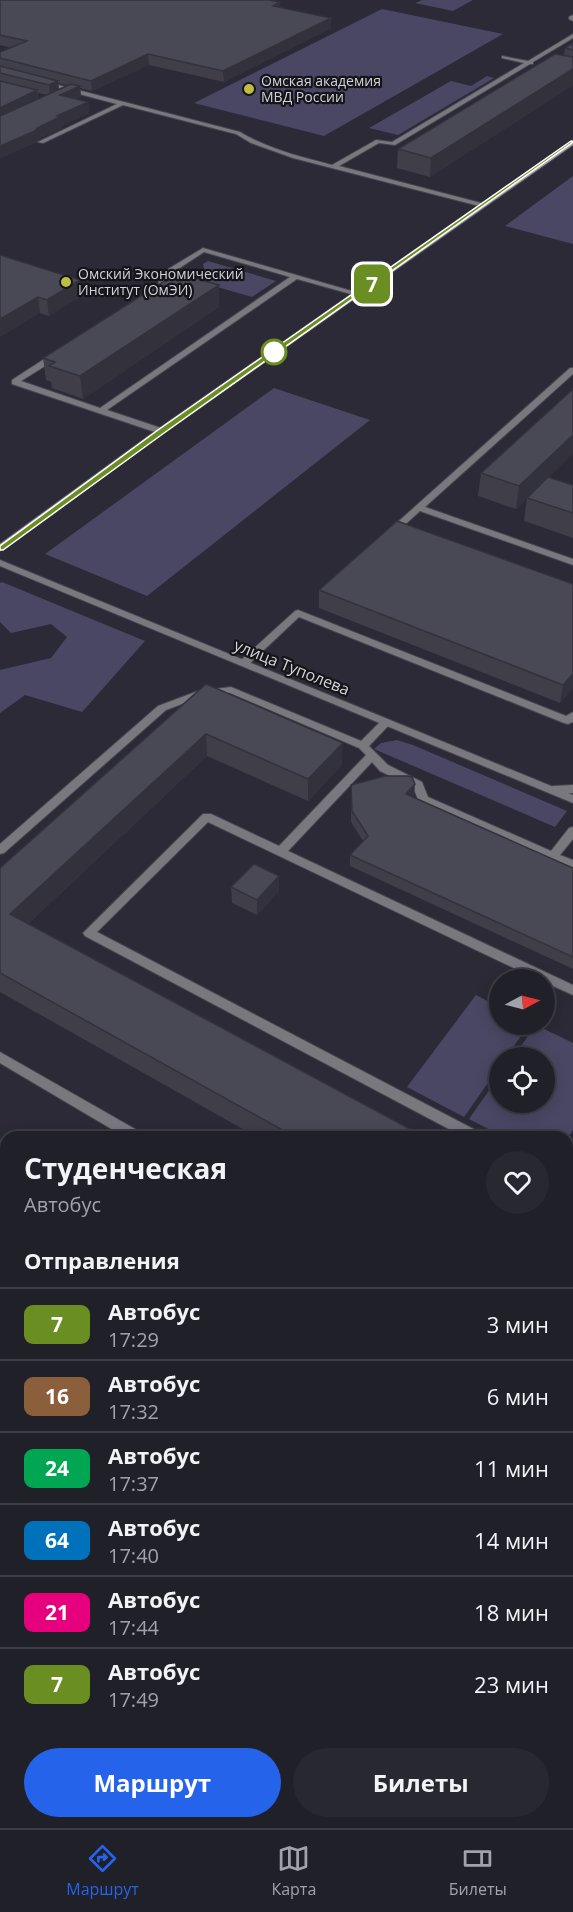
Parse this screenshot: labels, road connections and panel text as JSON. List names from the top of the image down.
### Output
{
  "streets": {
    "street": ["улица Туполева"]
  },
  "places": ["Омская академия МВД России", "Омский Экономический Институт (ОмЭИ)"],
  "lines": ["bus line 7"],
  "north": "right",
  "page": {
    "on_map": "7",
    "heading": [
      ["Студенческая", "Автобус"],
      "Отправления"
    ],
    "list": [
      {
        "mark": "7",
        "name": "Автобус",
        "note": "17:29",
        "value": "3 мин"
      },
      {
        "mark": "16",
        "name": "Автобус",
        "note": "17:32",
        "value": "6 мин"
      },
      {
        "mark": "24",
        "name": "Автобус",
        "note": "17:37",
        "value": "11 мин"
      },
      {
        "mark": "64",
        "name": "Автобус",
        "note": "17:40",
        "value": "14 мин"
      },
      {
        "mark": "21",
        "name": "Автобус",
        "note": "17:44",
        "value": "18 мин"
      },
      {
        "mark": "7",
        "name": "Автобус",
        "note": "17:49",
        "value": "23 мин"
      }
    ],
    "buttons": ["Маршрут", "Билеты"],
    "tabs": ["Маршрут", "Карта", "Билеты"]
  }
}
